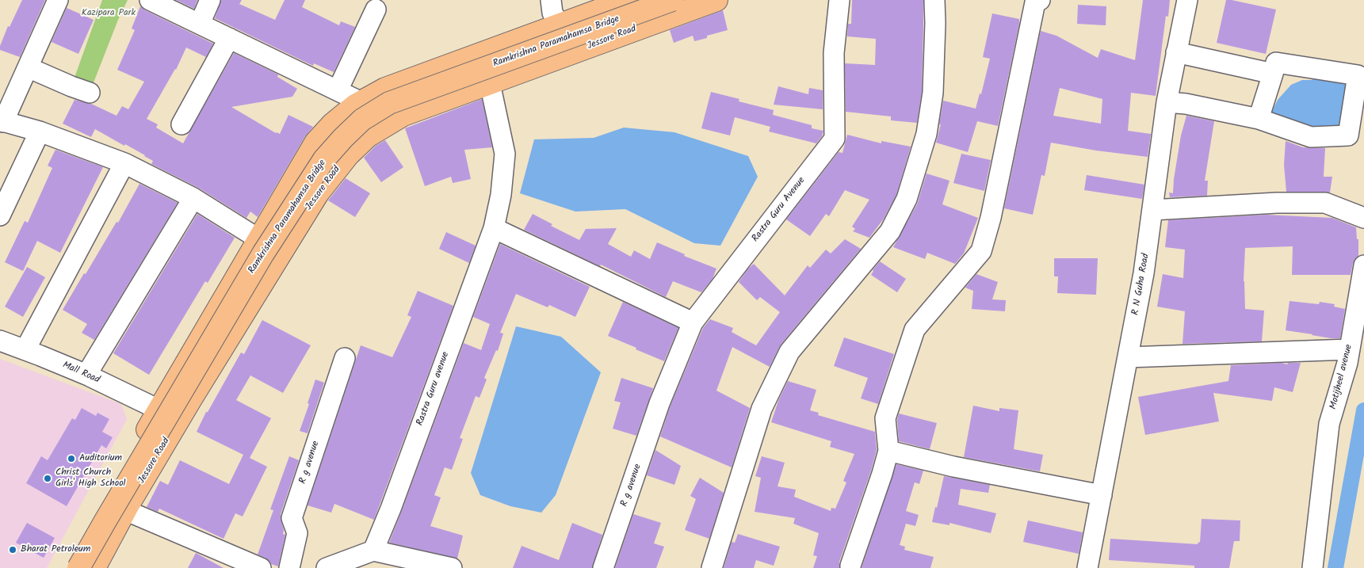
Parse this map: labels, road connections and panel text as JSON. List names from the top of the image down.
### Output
{
  "streets": {
    "main road": ["Jessore Road", "Ramkrishna Paramahamsa Bridge"],
    "street": [
      "Rastra Guru Avenue",
      "R N Guha Road",
      "Mall Road",
      "Motijheel avenue",
      "Rastra Guru avenue",
      "R g avenue"
    ]
  },
  "crossings": [
    ["Jessore Road", "Rastra Guru avenue"],
    ["Rastra Guru Avenue", "R g avenue"]
  ],
  "parks": ["Kazipara Park"],
  "places": ["Auditorium", "Christ Church Girls' High School", "Bharat Petroleum"]
}
